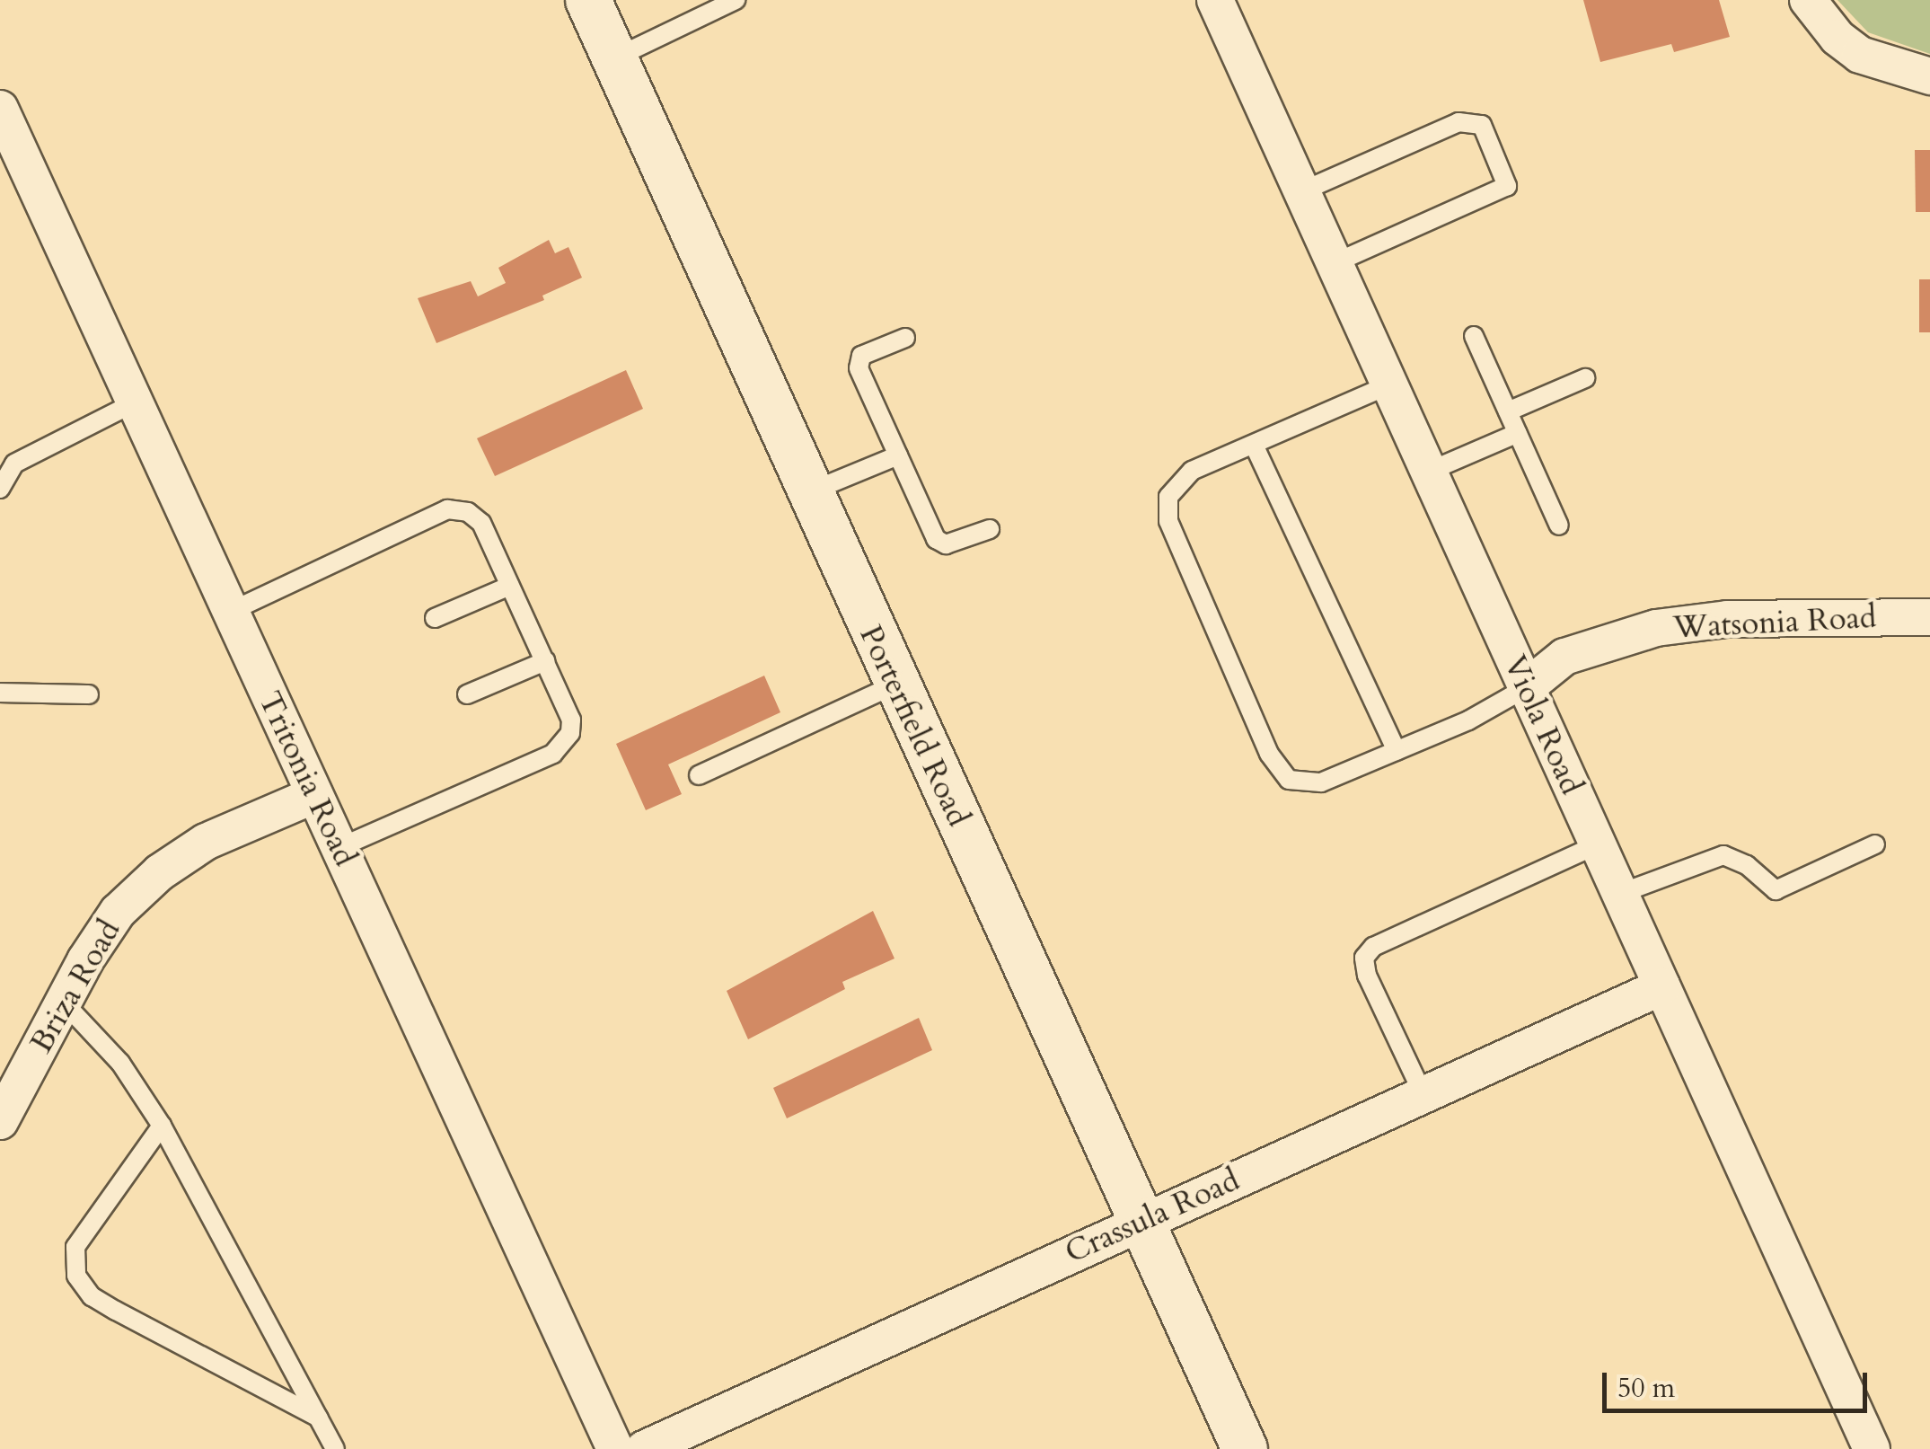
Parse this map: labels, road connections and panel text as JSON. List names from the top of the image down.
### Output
{
  "streets": {
    "street": [
      "Watsonia Road",
      "Viola Road",
      "Porterfield Road",
      "Tritonia Road",
      "Briza Road",
      "Crassula Road"
    ]
  },
  "crossings": [
    ["Watsonia Road", "Viola Road"],
    ["Viola Road", "Crassula Road"],
    ["Porterfield Road", "Crassula Road"],
    ["Tritonia Road", "Briza Road"]
  ],
  "scale_bar": "50 m"
}
